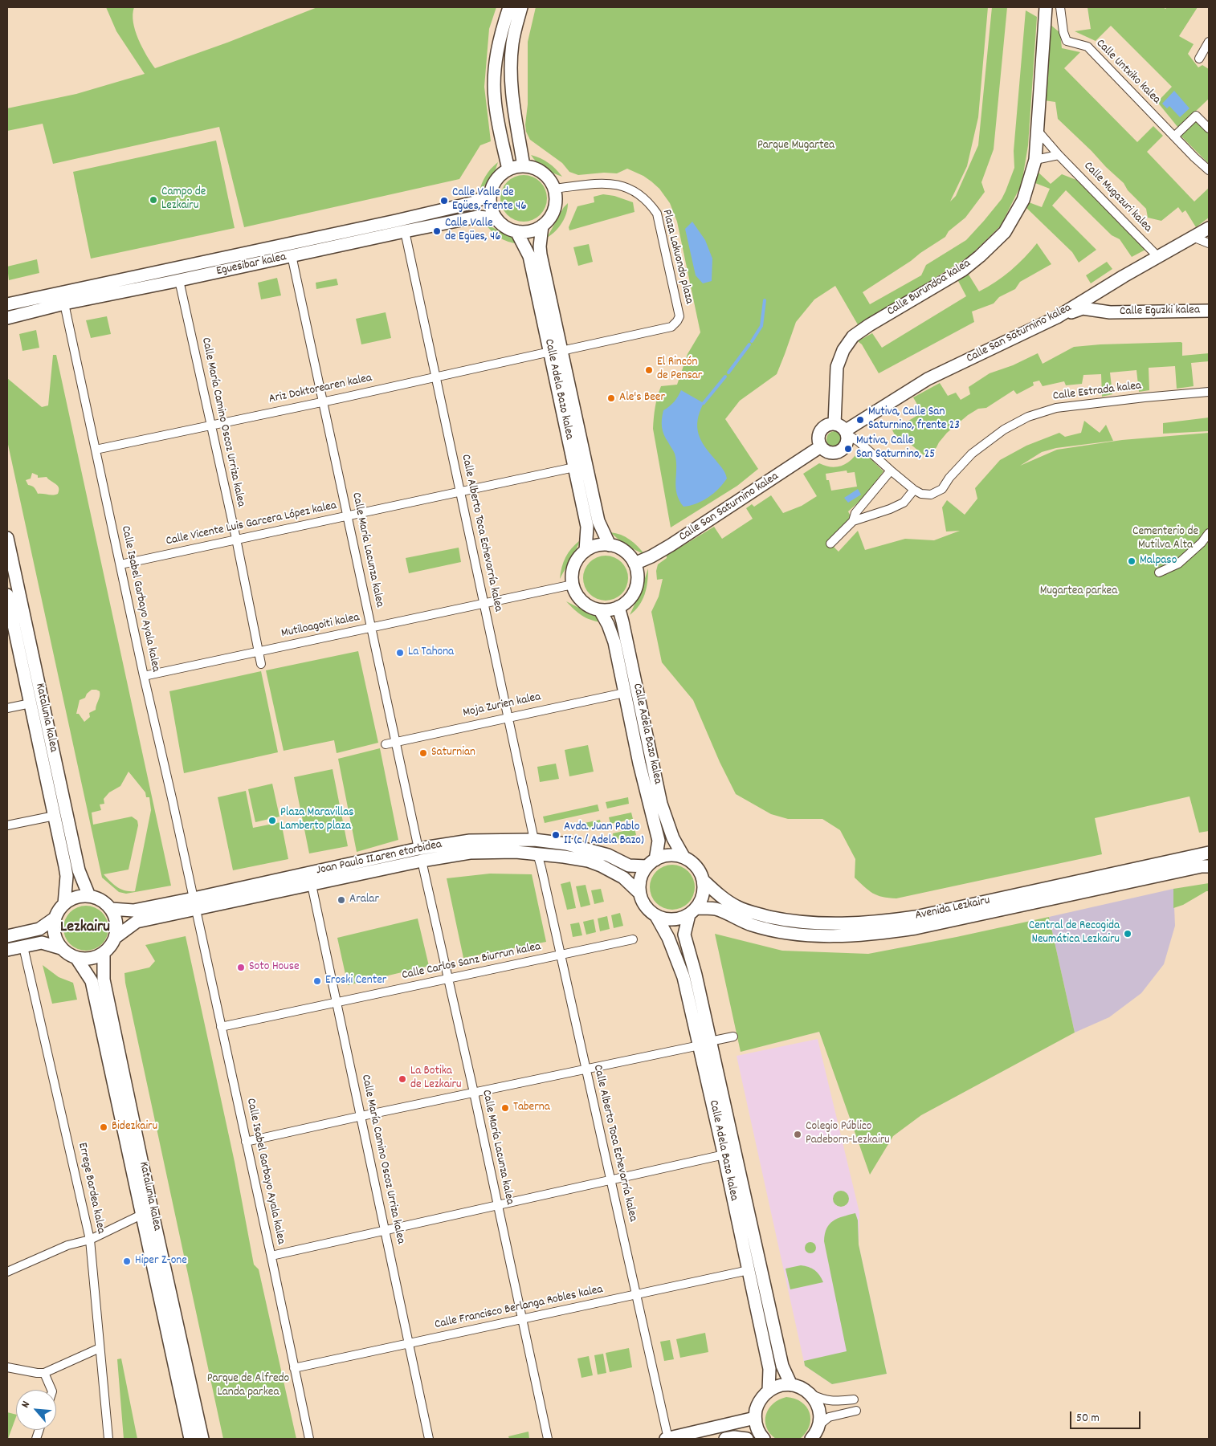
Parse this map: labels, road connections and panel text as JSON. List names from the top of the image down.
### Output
{
  "streets": {
    "street": [
      "Calle Untxiko kalea",
      "Calle Mugazuri kalea",
      "Plaza Lakuondo plaza",
      "Eguesibar kalea",
      "Calle Burundoa kalea",
      "Calle Eguzki kalea",
      "Calle San Saturnino kalea",
      "Ariz Doktorearen kalea",
      "Calle Adela Bazo kalea",
      "Calle Estrada kalea",
      "Calle María Camino Oscoz Urriza kalea",
      "Calle Vicente Luis Garcera López kalea",
      "Calle Alberto Toca Echevarría kalea",
      "Calle María Lacunza kalea",
      "Calle Isabel Garbayo Ayala kalea",
      "Mutiloagoiti kalea",
      "Moja Zurien kalea",
      "Katalunia kalea",
      "Joan Paulo II.aren etorbidea",
      "Avenida Lezkairu",
      "Calle Carlos Sanz Biurrun kalea",
      "Errege Bardea kalea",
      "Calle Francisco Berlanga Robles kalea"
    ]
  },
  "crossings": [
    ["Calle Mugazuri kalea", "Calle Burundoa kalea"],
    ["Calle Mugazuri kalea", "Calle San Saturnino kalea"],
    ["Plaza Lakuondo plaza", "Eguesibar kalea"],
    ["Plaza Lakuondo plaza", "Ariz Doktorearen kalea"],
    ["Plaza Lakuondo plaza", "Calle Adela Bazo kalea"],
    ["Eguesibar kalea", "Calle Adela Bazo kalea"],
    ["Eguesibar kalea", "Calle María Camino Oscoz Urriza kalea"],
    ["Eguesibar kalea", "Calle Alberto Toca Echevarría kalea"],
    ["Eguesibar kalea", "Calle María Lacunza kalea"],
    ["Eguesibar kalea", "Calle Isabel Garbayo Ayala kalea"],
    ["Calle Burundoa kalea", "Calle San Saturnino kalea"],
    ["Calle Burundoa kalea", "Calle Estrada kalea"],
    ["Calle Eguzki kalea", "Calle San Saturnino kalea"],
    ["Calle San Saturnino kalea", "Calle Adela Bazo kalea"],
    ["Calle San Saturnino kalea", "Calle Estrada kalea"],
    ["Calle San Saturnino kalea", "Mutiloagoiti kalea"],
    ["Ariz Doktorearen kalea", "Calle Adela Bazo kalea"],
    ["Ariz Doktorearen kalea", "Calle María Camino Oscoz Urriza kalea"],
    ["Ariz Doktorearen kalea", "Calle Alberto Toca Echevarría kalea"],
    ["Ariz Doktorearen kalea", "Calle María Lacunza kalea"],
    ["Ariz Doktorearen kalea", "Calle Isabel Garbayo Ayala kalea"],
    ["Calle Adela Bazo kalea", "Calle Vicente Luis Garcera López kalea"],
    ["Calle Adela Bazo kalea", "Mutiloagoiti kalea"],
    ["Calle Adela Bazo kalea", "Moja Zurien kalea"],
    ["Calle Adela Bazo kalea", "Joan Paulo II.aren etorbidea"],
    ["Calle Adela Bazo kalea", "Avenida Lezkairu"],
    ["Calle Adela Bazo kalea", "Calle Francisco Berlanga Robles kalea"],
    ["Calle María Camino Oscoz Urriza kalea", "Calle Vicente Luis Garcera López kalea"],
    ["Calle María Camino Oscoz Urriza kalea", "Mutiloagoiti kalea"],
    ["Calle María Camino Oscoz Urriza kalea", "Joan Paulo II.aren etorbidea"],
    ["Calle María Camino Oscoz Urriza kalea", "Calle Carlos Sanz Biurrun kalea"],
    ["Calle María Camino Oscoz Urriza kalea", "Calle Francisco Berlanga Robles kalea"],
    ["Calle Vicente Luis Garcera López kalea", "Calle Alberto Toca Echevarría kalea"],
    ["Calle Vicente Luis Garcera López kalea", "Calle María Lacunza kalea"],
    ["Calle Vicente Luis Garcera López kalea", "Calle Isabel Garbayo Ayala kalea"],
    ["Calle Alberto Toca Echevarría kalea", "Mutiloagoiti kalea"],
    ["Calle Alberto Toca Echevarría kalea", "Moja Zurien kalea"],
    ["Calle Alberto Toca Echevarría kalea", "Joan Paulo II.aren etorbidea"],
    ["Calle Alberto Toca Echevarría kalea", "Calle Carlos Sanz Biurrun kalea"],
    ["Calle Alberto Toca Echevarría kalea", "Calle Francisco Berlanga Robles kalea"],
    ["Calle María Lacunza kalea", "Mutiloagoiti kalea"],
    ["Calle María Lacunza kalea", "Moja Zurien kalea"],
    ["Calle María Lacunza kalea", "Joan Paulo II.aren etorbidea"],
    ["Calle María Lacunza kalea", "Calle Carlos Sanz Biurrun kalea"],
    ["Calle María Lacunza kalea", "Calle Francisco Berlanga Robles kalea"],
    ["Calle Isabel Garbayo Ayala kalea", "Mutiloagoiti kalea"],
    ["Calle Isabel Garbayo Ayala kalea", "Joan Paulo II.aren etorbidea"],
    ["Calle Isabel Garbayo Ayala kalea", "Calle Carlos Sanz Biurrun kalea"],
    ["Calle Isabel Garbayo Ayala kalea", "Calle Francisco Berlanga Robles kalea"],
    ["Katalunia kalea", "Joan Paulo II.aren etorbidea"],
    ["Joan Paulo II.aren etorbidea", "Avenida Lezkairu"]
  ],
  "districts": ["Lezkairu"],
  "parks": [
    "Parque Mugartea",
    "Cementerio de Mutilva Alta",
    "Mugartea parkea",
    "Parque de Alfredo Landa parkea"
  ],
  "places": [
    "Campo de Lezkairu",
    "Calle Valle de Egües, frente 46",
    "Calle Valle de Egües, 46",
    "El Rincón de Pensar",
    "Ale's Beer",
    "Mutiva, Calle San Saturnino, frente 23",
    "Mutiva, Calle San Saturnino, 25",
    "Malpaso",
    "La Tahona",
    "Saturnian",
    "Plaza Maravillas Lamberto plaza",
    "Avda. Juan Pablo II (c / Adela Bazo)",
    "Aralar",
    "Central de Recogida Neumática Lezkairu",
    "Soto House",
    "Eroski Center",
    "La Botika de Lezkairu",
    "Taberna",
    "Bidezkairu",
    "Colegio Público Padeborn-Lezkairu",
    "Hiper Z-one"
  ],
  "scale_bar": "50 m",
  "north": "top left"
}
